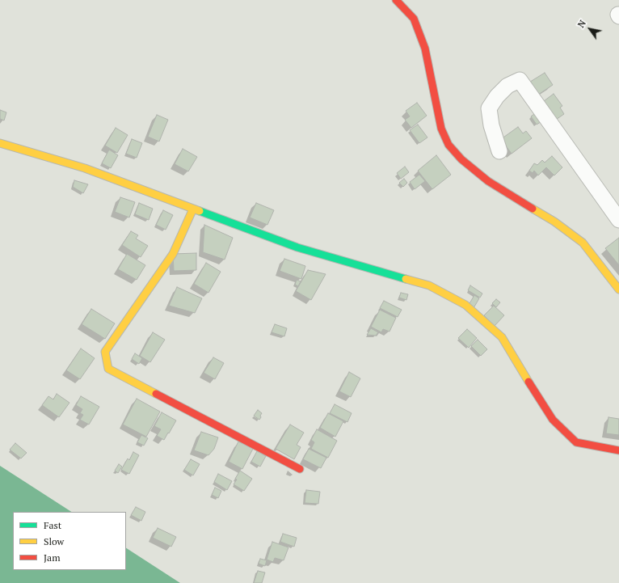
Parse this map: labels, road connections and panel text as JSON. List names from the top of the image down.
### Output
{
  "legend": ["Fast", "Slow", "Jam"],
  "north": "top left"
}
